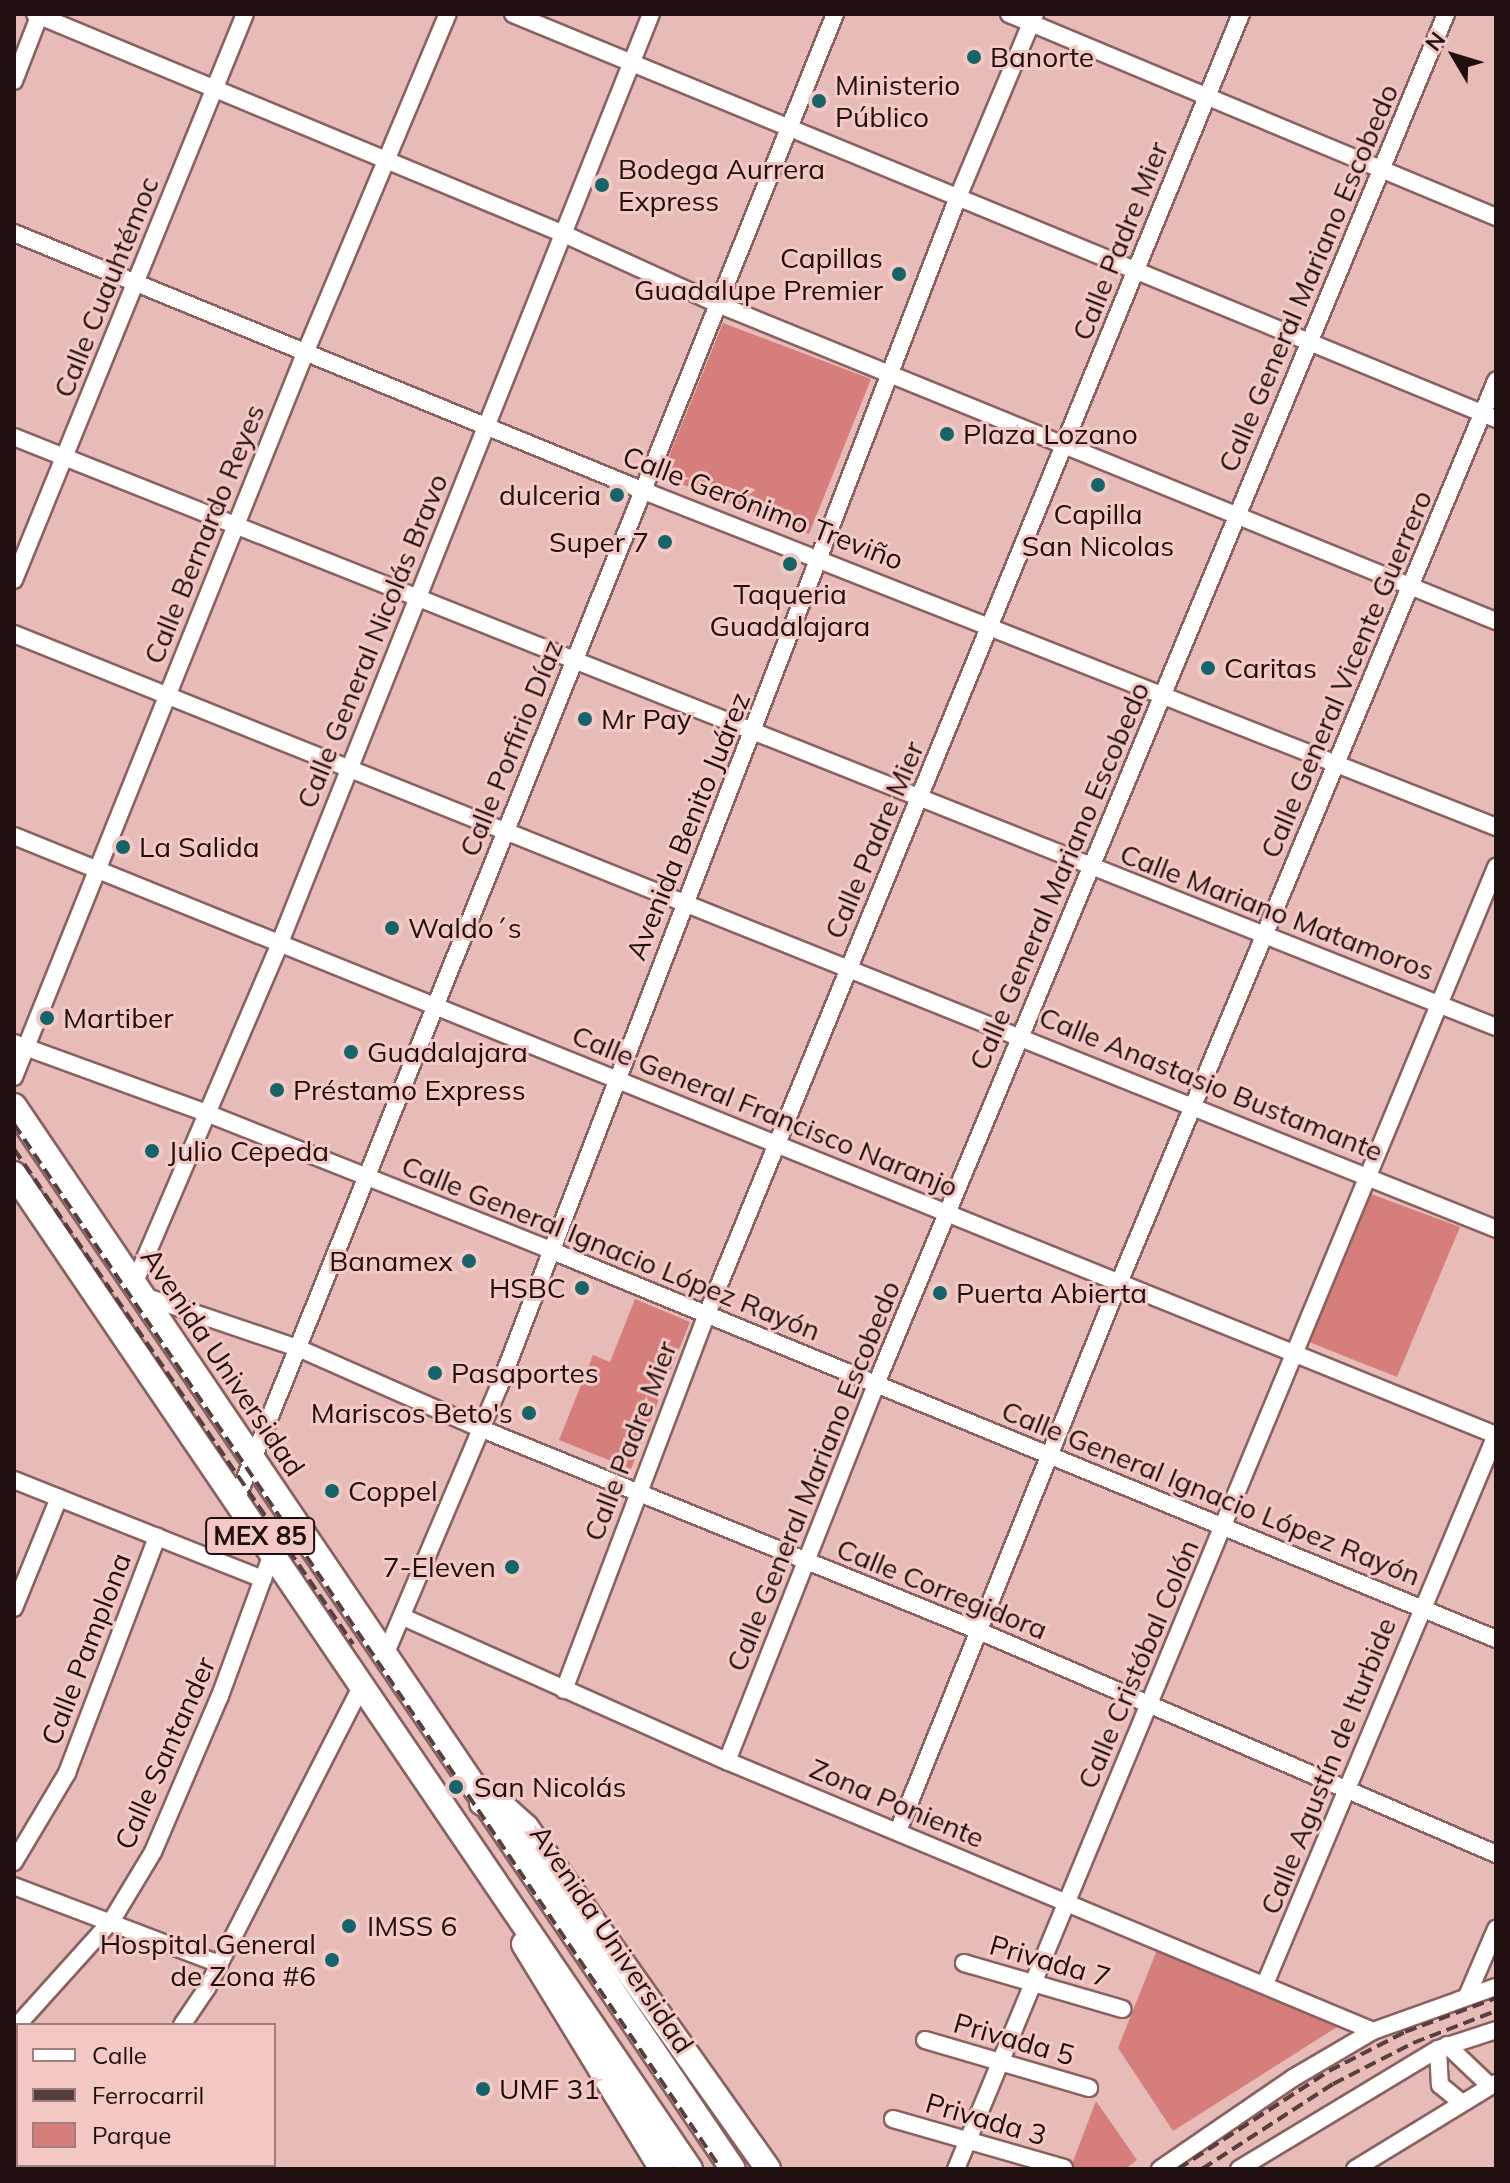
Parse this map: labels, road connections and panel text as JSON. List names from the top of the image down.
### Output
{
  "streets": {
    "highway": ["Avenida Universidad", "MEX 85"],
    "street": [
      "Calle Padre Mier",
      "Calle General Mariano Escobedo",
      "Calle Cuauhtémoc",
      "Calle Gerónimo Treviño",
      "Calle Bernardo Reyes",
      "Calle General Nicolás Bravo",
      "Calle General Vicente Guerrero",
      "Calle Porfirio Díaz",
      "Avenida Benito Juárez",
      "Calle Mariano Matamoros",
      "Calle Anastasio Bustamante",
      "Calle General Francisco Naranjo",
      "Calle General Ignacio López Rayón",
      "Calle Corregidora",
      "Calle Pamplona",
      "Calle Cristóbal Colón",
      "Calle Santander",
      "Calle Agustín de Iturbide",
      "Zona Poniente",
      "Privada 7",
      "Privada 5",
      "Privada 3"
    ]
  },
  "crossings": [
    ["Calle Padre Mier", "Calle Gerónimo Treviño"],
    ["Calle Padre Mier", "Calle Mariano Matamoros"],
    ["Calle Padre Mier", "Calle Anastasio Bustamante"],
    ["Calle Padre Mier", "Calle General Francisco Naranjo"],
    ["Calle Padre Mier", "Calle General Ignacio López Rayón"],
    ["Calle Padre Mier", "Calle Corregidora"],
    ["Calle Padre Mier", "Zona Poniente"],
    ["Calle General Mariano Escobedo", "Calle Gerónimo Treviño"],
    ["Calle General Mariano Escobedo", "Calle Mariano Matamoros"],
    ["Calle General Mariano Escobedo", "Calle Anastasio Bustamante"],
    ["Calle General Mariano Escobedo", "Calle General Francisco Naranjo"],
    ["Calle General Mariano Escobedo", "Calle General Ignacio López Rayón"],
    ["Calle General Mariano Escobedo", "Calle Corregidora"],
    ["Calle General Mariano Escobedo", "Zona Poniente"],
    ["Calle Cuauhtémoc", "Calle Gerónimo Treviño"],
    ["Calle Cuauhtémoc", "Calle Mariano Matamoros"],
    ["Calle Gerónimo Treviño", "Calle Bernardo Reyes"],
    ["Calle Gerónimo Treviño", "Calle General Nicolás Bravo"],
    ["Calle Gerónimo Treviño", "Calle General Vicente Guerrero"],
    ["Calle Gerónimo Treviño", "Calle Porfirio Díaz"],
    ["Calle Gerónimo Treviño", "Avenida Benito Juárez"],
    ["Calle Bernardo Reyes", "Calle Mariano Matamoros"],
    ["Calle Bernardo Reyes", "Calle Anastasio Bustamante"],
    ["Calle Bernardo Reyes", "Calle General Francisco Naranjo"],
    ["Calle Bernardo Reyes", "Calle General Ignacio López Rayón"],
    ["Calle General Nicolás Bravo", "Calle Mariano Matamoros"],
    ["Calle General Nicolás Bravo", "Calle Anastasio Bustamante"],
    ["Calle General Nicolás Bravo", "Calle General Francisco Naranjo"],
    ["Calle General Nicolás Bravo", "Calle General Ignacio López Rayón"],
    ["Calle General Nicolás Bravo", "Avenida Universidad"],
    ["Calle General Nicolás Bravo", "Calle Corregidora"],
    ["Calle General Vicente Guerrero", "Calle Mariano Matamoros"],
    ["Calle General Vicente Guerrero", "Calle Anastasio Bustamante"],
    ["Calle General Vicente Guerrero", "Calle General Francisco Naranjo"],
    ["Calle General Vicente Guerrero", "Calle General Ignacio López Rayón"],
    ["Calle General Vicente Guerrero", "Calle Corregidora"],
    ["Calle General Vicente Guerrero", "Zona Poniente"],
    ["Calle Porfirio Díaz", "Calle Mariano Matamoros"],
    ["Calle Porfirio Díaz", "Calle Anastasio Bustamante"],
    ["Calle Porfirio Díaz", "Calle General Francisco Naranjo"],
    ["Calle Porfirio Díaz", "Calle General Ignacio López Rayón"],
    ["Calle Porfirio Díaz", "Avenida Universidad"],
    ["Calle Porfirio Díaz", "MEX 85"],
    ["Calle Porfirio Díaz", "Calle Corregidora"],
    ["Avenida Benito Juárez", "Calle Mariano Matamoros"],
    ["Avenida Benito Juárez", "Calle Anastasio Bustamante"],
    ["Avenida Benito Juárez", "Calle General Francisco Naranjo"],
    ["Avenida Benito Juárez", "Calle General Ignacio López Rayón"],
    ["Avenida Benito Juárez", "Avenida Universidad"],
    ["Avenida Benito Juárez", "Calle Corregidora"],
    ["Avenida Benito Juárez", "Zona Poniente"],
    ["Calle Mariano Matamoros", "Calle Cristóbal Colón"],
    ["Calle Anastasio Bustamante", "Calle Cristóbal Colón"],
    ["Calle General Francisco Naranjo", "Calle Cristóbal Colón"],
    ["Calle General Francisco Naranjo", "Calle Agustín de Iturbide"],
    ["Calle General Ignacio López Rayón", "Calle Cristóbal Colón"],
    ["Calle General Ignacio López Rayón", "Calle Agustín de Iturbide"],
    ["Avenida Universidad", "Calle Corregidora"],
    ["MEX 85", "Calle Santander"],
    ["Calle Corregidora", "Calle Cristóbal Colón"],
    ["Calle Corregidora", "Calle Agustín de Iturbide"],
    ["Calle Cristóbal Colón", "Zona Poniente"],
    ["Calle Cristóbal Colón", "Privada 7"],
    ["Calle Cristóbal Colón", "Privada 5"],
    ["Calle Cristóbal Colón", "Privada 3"],
    ["Calle Agustín de Iturbide", "Zona Poniente"]
  ],
  "places": [
    "Banorte",
    "Ministerio Público",
    "Bodega Aurrera Express",
    "Capillas Guadalupe Premier",
    "Plaza Lozano",
    "Capilla San Nicolas",
    "dulceria",
    "Super 7",
    "Taqueria Guadalajara",
    "Caritas",
    "Mr Pay",
    "La Salida",
    "Waldo´s",
    "Martiber",
    "Guadalajara",
    "Préstamo Express",
    "Julio Cepeda",
    "Banamex",
    "HSBC",
    "Puerta Abierta",
    "Pasaportes",
    "Mariscos Beto's",
    "Coppel",
    "7-Eleven",
    "San Nicolás",
    "IMSS 6",
    "Hospital General de Zona #6",
    "UMF 31"
  ],
  "legend": ["Calle", "Ferrocarril", "Parque"],
  "north": "top left"
}
